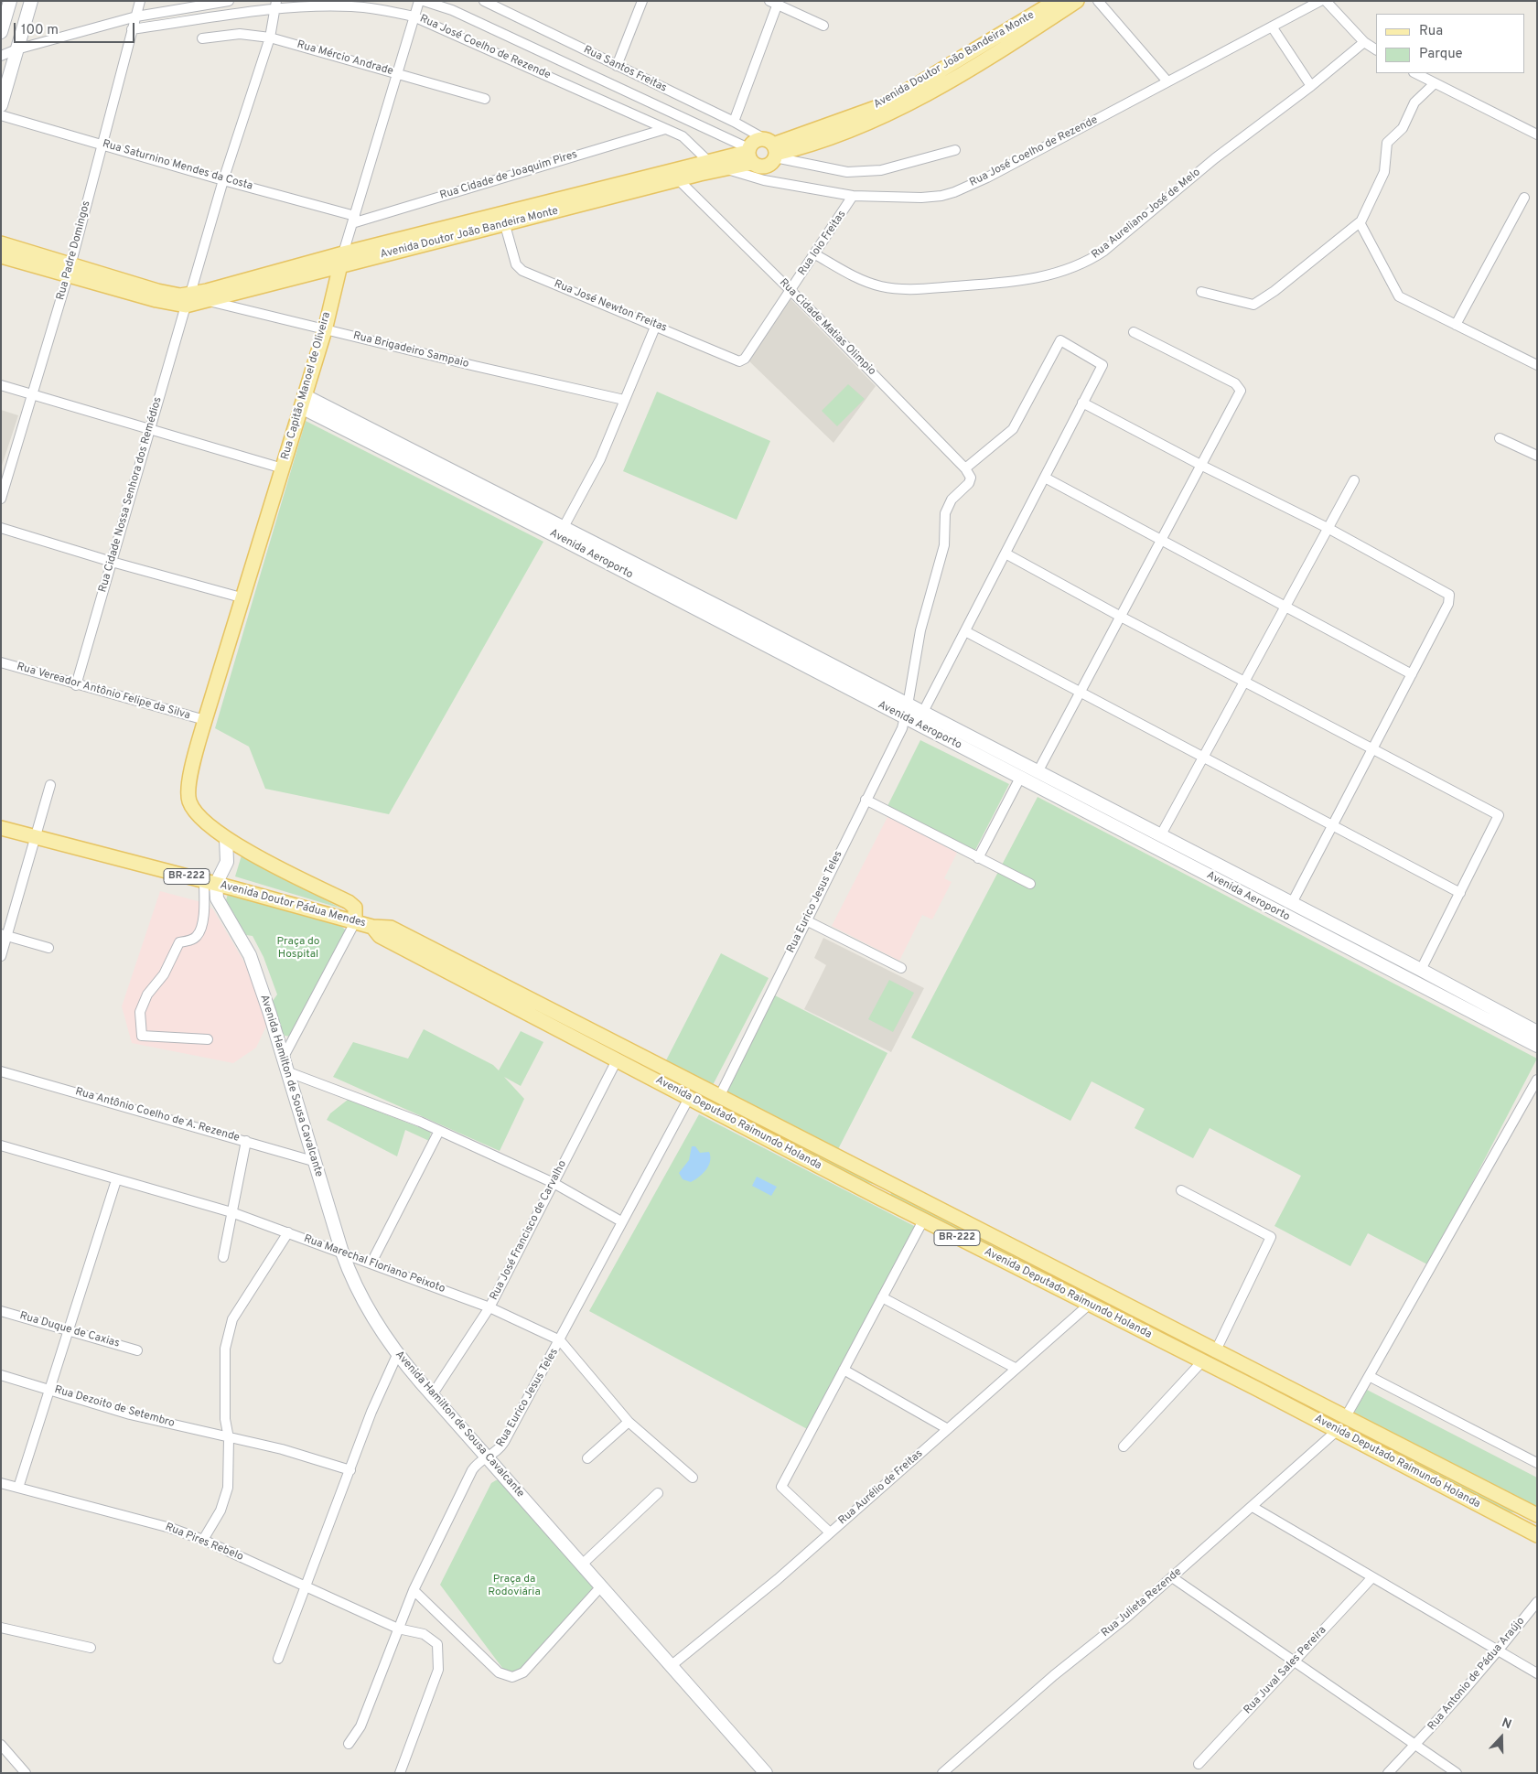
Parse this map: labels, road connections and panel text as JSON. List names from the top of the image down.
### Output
{
  "streets": {
    "main road": [
      "Avenida Doutor João Bandeira Monte",
      "Rua Capitão Manoel de Oliveira",
      "BR-222",
      "Avenida Doutor Pádua Mendes",
      "Avenida Deputado Raimundo Holanda"
    ],
    "street": [
      "Rua José Coelho de Rezende",
      "Rua Mércio Andrade",
      "Rua Santos Freitas",
      "Rua Saturnino Mendes da Costa",
      "Rua Cidade de Joaquim Pires",
      "Rua Aureliano José de Melo",
      "Rua Ioio Freitas",
      "Rua Padre Domingos",
      "Rua José Newton Freitas",
      "Rua Cidade Matias Olimpio",
      "Rua Brigadeiro Sampaio",
      "Rua Cidade Nossa Senhora dos Remédios",
      "Avenida Aeroporto",
      "Rua Vereador Antônio Felipe da Silva",
      "Rua Eurico Jesus Teles",
      "Avenida Hamilton de Sousa Cavalcante",
      "Rua Antônio Coelho de A. Rezende",
      "Rua José Francisco de Carvalho",
      "Rua Marechal Floriano Peixoto",
      "Rua Duque de Caxias",
      "Rua Dezoito de Setembro",
      "Rua Aurélio de Freitas",
      "Rua Pires Rebelo",
      "Rua Julieta Rezende",
      "Rua Juval Sales Pereira",
      "Rua Antonio de Pádua Araújo"
    ]
  },
  "crossings": [
    ["Rua José Coelho de Rezende", "Avenida Doutor João Bandeira Monte"],
    ["Rua José Coelho de Rezende", "Rua Cidade de Joaquim Pires"],
    ["Rua José Coelho de Rezende", "Rua Ioio Freitas"],
    ["Rua José Coelho de Rezende", "Rua Padre Domingos"],
    ["Rua José Coelho de Rezende", "Rua Capitão Manoel de Oliveira"],
    ["Rua José Coelho de Rezende", "Rua Cidade Nossa Senhora dos Remédios"],
    ["Rua Mércio Andrade", "Rua Capitão Manoel de Oliveira"],
    ["Rua Mércio Andrade", "Rua Cidade Nossa Senhora dos Remédios"],
    ["Avenida Doutor João Bandeira Monte", "Rua Santos Freitas"],
    ["Avenida Doutor João Bandeira Monte", "Rua Padre Domingos"],
    ["Avenida Doutor João Bandeira Monte", "Rua José Newton Freitas"],
    ["Avenida Doutor João Bandeira Monte", "Rua Cidade Matias Olimpio"],
    ["Avenida Doutor João Bandeira Monte", "Rua Brigadeiro Sampaio"],
    ["Avenida Doutor João Bandeira Monte", "Rua Capitão Manoel de Oliveira"],
    ["Avenida Doutor João Bandeira Monte", "Rua Cidade Nossa Senhora dos Remédios"],
    ["Rua Saturnino Mendes da Costa", "Rua Cidade de Joaquim Pires"],
    ["Rua Saturnino Mendes da Costa", "Rua Padre Domingos"],
    ["Rua Saturnino Mendes da Costa", "Rua Capitão Manoel de Oliveira"],
    ["Rua Saturnino Mendes da Costa", "Rua Cidade Nossa Senhora dos Remédios"],
    ["Rua Cidade de Joaquim Pires", "Rua Capitão Manoel de Oliveira"],
    ["Rua Aureliano José de Melo", "Rua Ioio Freitas"],
    ["Rua Ioio Freitas", "Rua José Newton Freitas"],
    ["Rua Ioio Freitas", "Rua Cidade Matias Olimpio"],
    ["Rua Cidade Matias Olimpio", "Rua Eurico Jesus Teles"],
    ["Rua Brigadeiro Sampaio", "Rua Capitão Manoel de Oliveira"],
    ["Rua Capitão Manoel de Oliveira", "Avenida Aeroporto"],
    ["Rua Capitão Manoel de Oliveira", "Rua Vereador Antônio Felipe da Silva"],
    ["Rua Cidade Nossa Senhora dos Remédios", "Rua Vereador Antônio Felipe da Silva"],
    ["Avenida Aeroporto", "Rua Eurico Jesus Teles"],
    ["Rua Eurico Jesus Teles", "Avenida Hamilton de Sousa Cavalcante"],
    ["Rua Eurico Jesus Teles", "Avenida Deputado Raimundo Holanda"],
    ["Rua Eurico Jesus Teles", "Rua Marechal Floriano Peixoto"],
    ["Rua Eurico Jesus Teles", "Rua Pires Rebelo"],
    ["Avenida Doutor Pádua Mendes", "Avenida Hamilton de Sousa Cavalcante"],
    ["Avenida Doutor Pádua Mendes", "Avenida Deputado Raimundo Holanda"],
    ["Avenida Hamilton de Sousa Cavalcante", "Rua Antônio Coelho de A. Rezende"],
    ["Avenida Hamilton de Sousa Cavalcante", "Rua José Francisco de Carvalho"],
    ["Avenida Hamilton de Sousa Cavalcante", "Rua Marechal Floriano Peixoto"],
    ["Avenida Hamilton de Sousa Cavalcante", "Rua Aurélio de Freitas"],
    ["Avenida Deputado Raimundo Holanda", "Rua José Francisco de Carvalho"],
    ["Avenida Deputado Raimundo Holanda", "Rua Aurélio de Freitas"],
    ["Avenida Deputado Raimundo Holanda", "Rua Julieta Rezende"],
    ["Rua José Francisco de Carvalho", "Rua Marechal Floriano Peixoto"]
  ],
  "parks": ["Praça do Hospital", "Praça da Rodoviária"],
  "legend": ["Rua", "Parque"],
  "scale_bar": "100 m",
  "north": "top"
}
